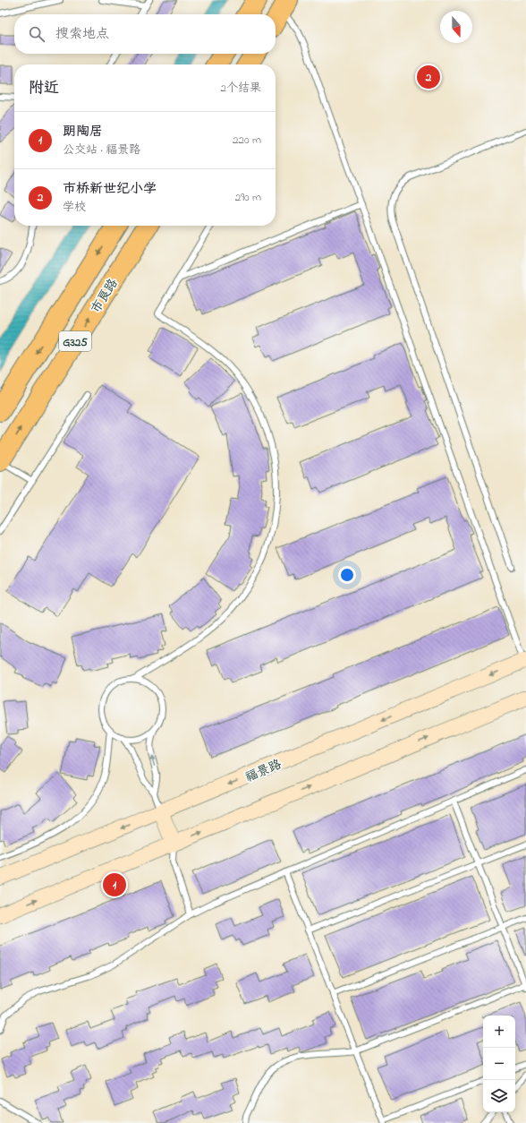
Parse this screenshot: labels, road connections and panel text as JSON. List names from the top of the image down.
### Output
{
  "streets": {
    "highway": ["市良路", "G325"],
    "main road": ["福景路"]
  },
  "north": "bottom",
  "page": {
    "search": "搜索地点",
    "pins": ["2", "1"],
    "heading": ["附近", "2个结果"],
    "list": [
      {
        "mark": "1",
        "name": "朗陶居",
        "note": "公交站 · 福景路",
        "value": "220 m"
      },
      {
        "mark": "2",
        "name": "市桥新世纪小学",
        "note": "学校",
        "value": "290 m"
      }
    ],
    "map_buttons": ["+", "−"]
  }
}
